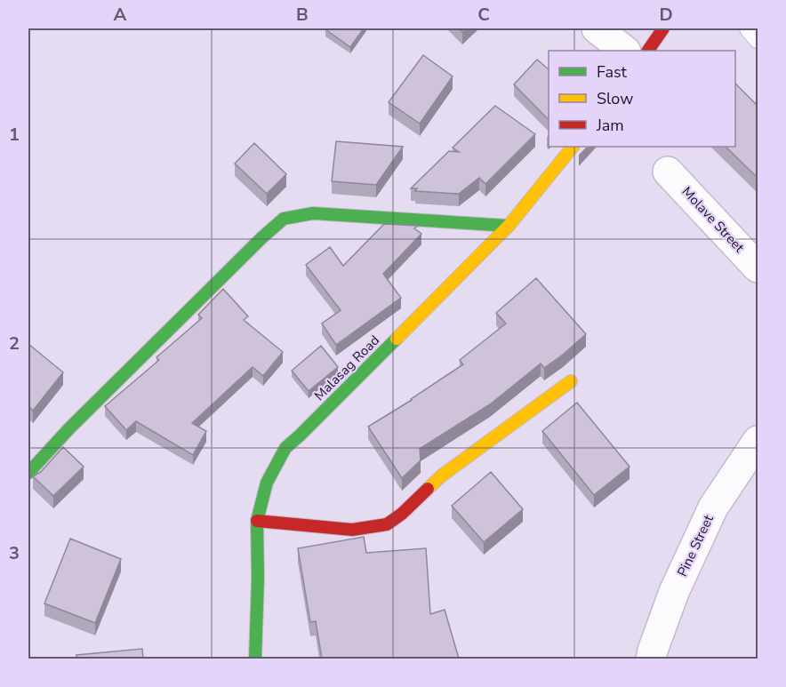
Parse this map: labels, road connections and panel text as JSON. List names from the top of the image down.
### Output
{
  "streets": {
    "street": ["Molave Street", "Malasag Road", "Pine Street"]
  },
  "legend": ["Fast", "Slow", "Jam"],
  "grid": {
    "columns": [
      "A",
      "B",
      "C",
      "D"
    ],
    "rows": ["1", "2", "3"]
  }
}
